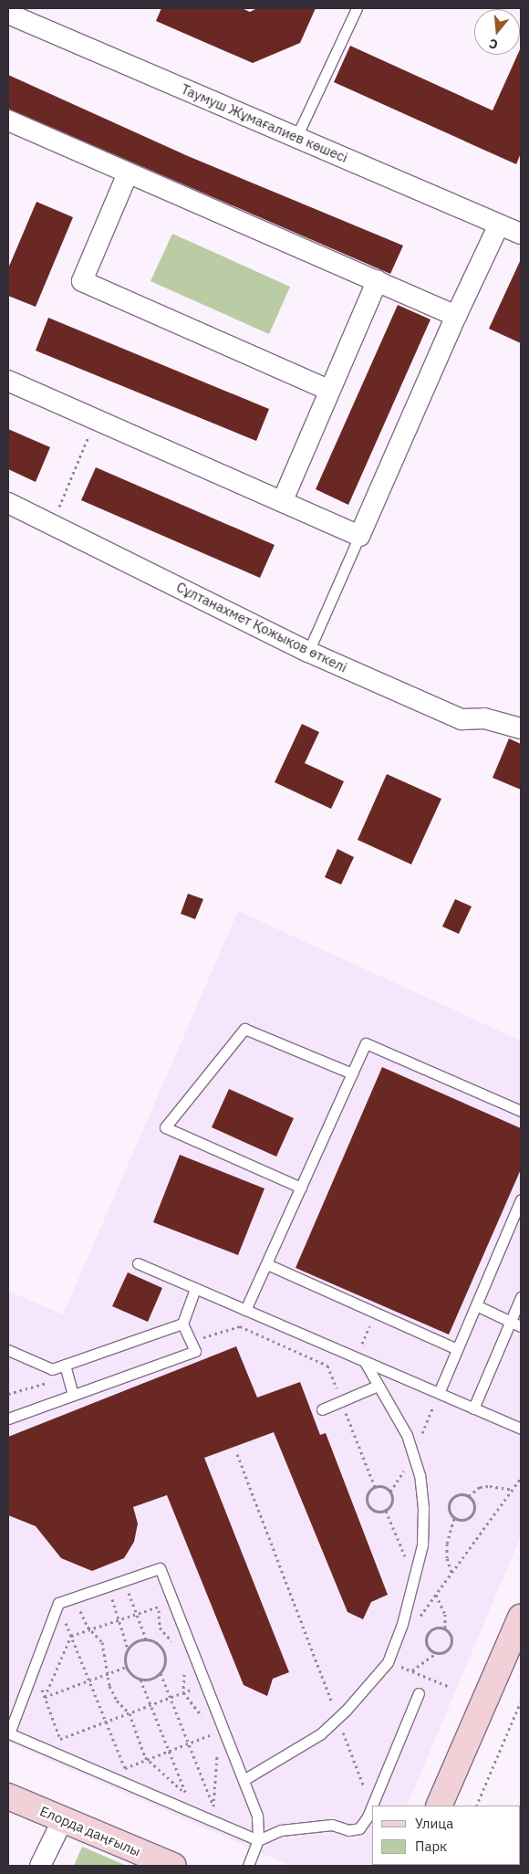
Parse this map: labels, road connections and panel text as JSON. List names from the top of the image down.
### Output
{
  "streets": {
    "street": ["Таумуш Жұмағалиев көшесі", "Сұлтанахмет Қожықов өткелі", "Елорда даңғылы"]
  },
  "legend": ["Улица", "Парк"],
  "north": "bottom"
}
